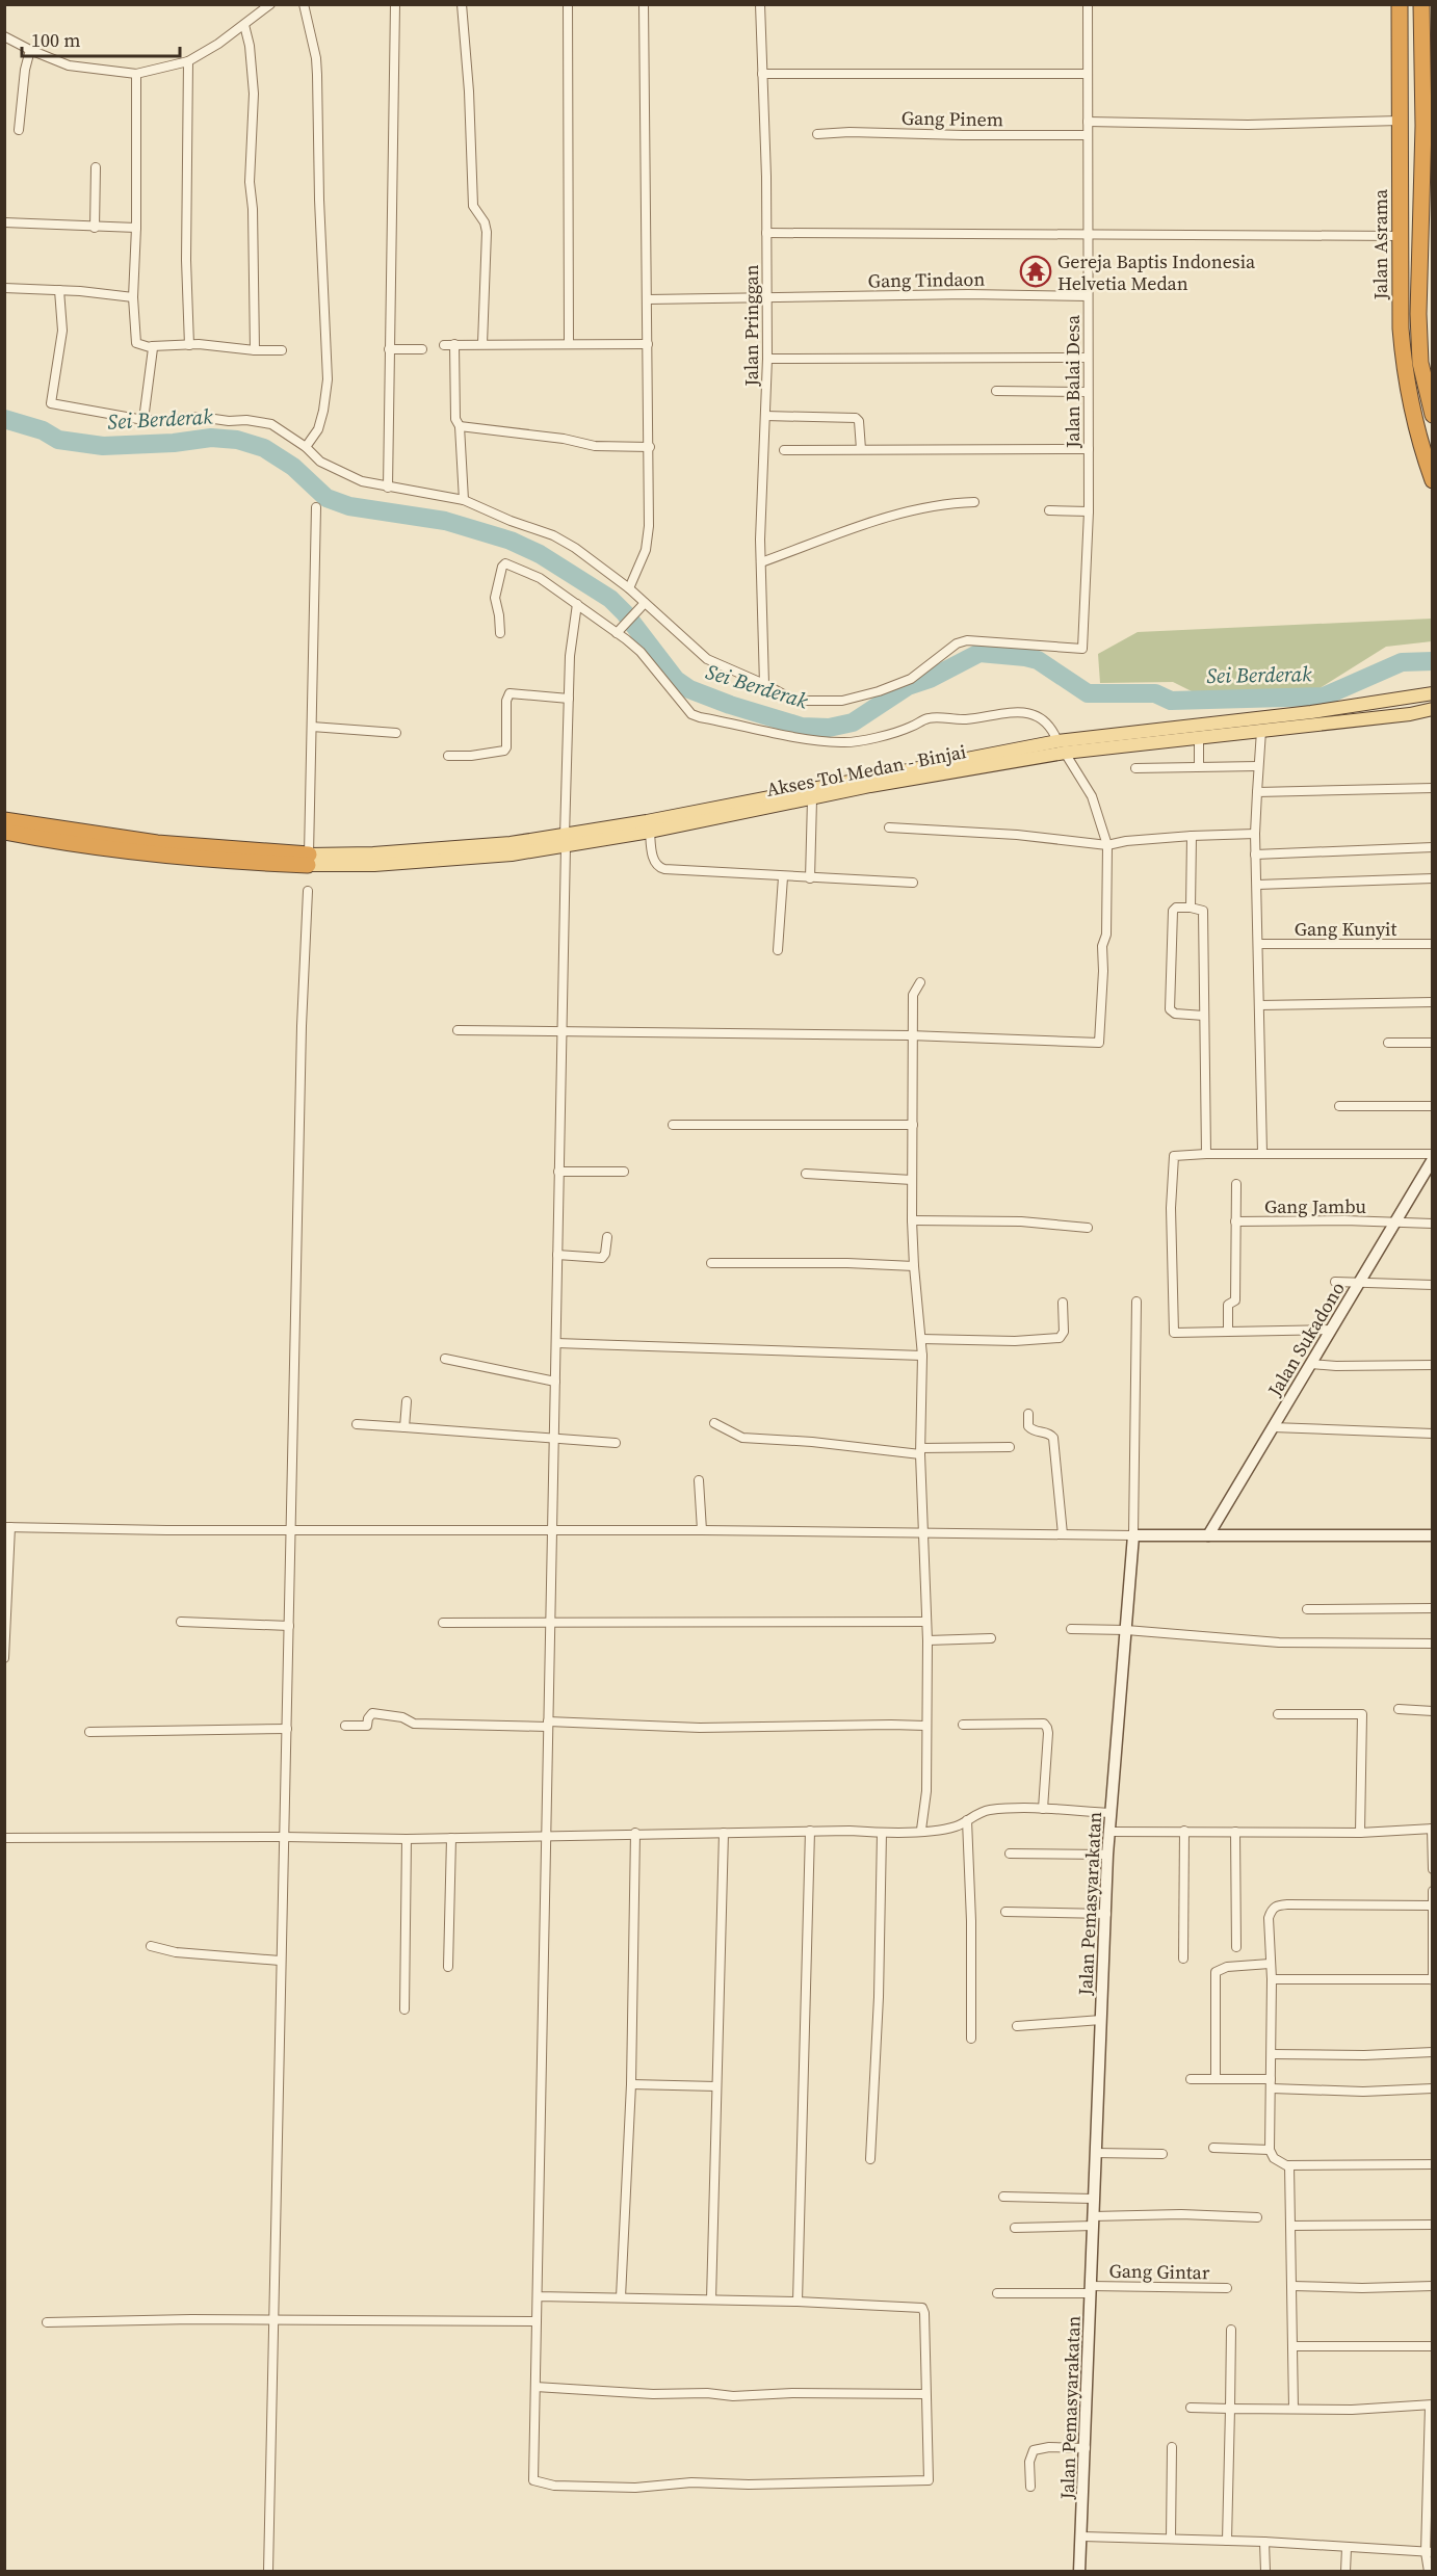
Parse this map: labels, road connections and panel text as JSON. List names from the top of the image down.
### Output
{
  "streets": {
    "highway": ["Jalan Asrama"],
    "main road": ["Akses Tol Medan - Binjai"],
    "street": [
      "Gang Pinem",
      "Gang Tindaon",
      "Jalan Pringgan",
      "Jalan Balai Desa",
      "Gang Kunyit",
      "Gang Jambu",
      "Jalan Sukadono",
      "Jalan Pemasyarakatan",
      "Gang Gintar"
    ]
  },
  "crossings": [
    ["Gang Pinem", "Jalan Balai Desa"],
    ["Gang Tindaon", "Jalan Pringgan"],
    ["Gang Tindaon", "Jalan Balai Desa"],
    ["Jalan Pringgan", "Jalan Balai Desa"],
    ["Gang Jambu", "Jalan Sukadono"],
    ["Jalan Pemasyarakatan", "Gang Gintar"]
  ],
  "water": ["Sei Berderak"],
  "places": {
    "temple": ["Gereja Baptis Indonesia Helvetia Medan"]
  },
  "scale_bar": "100 m"
}
